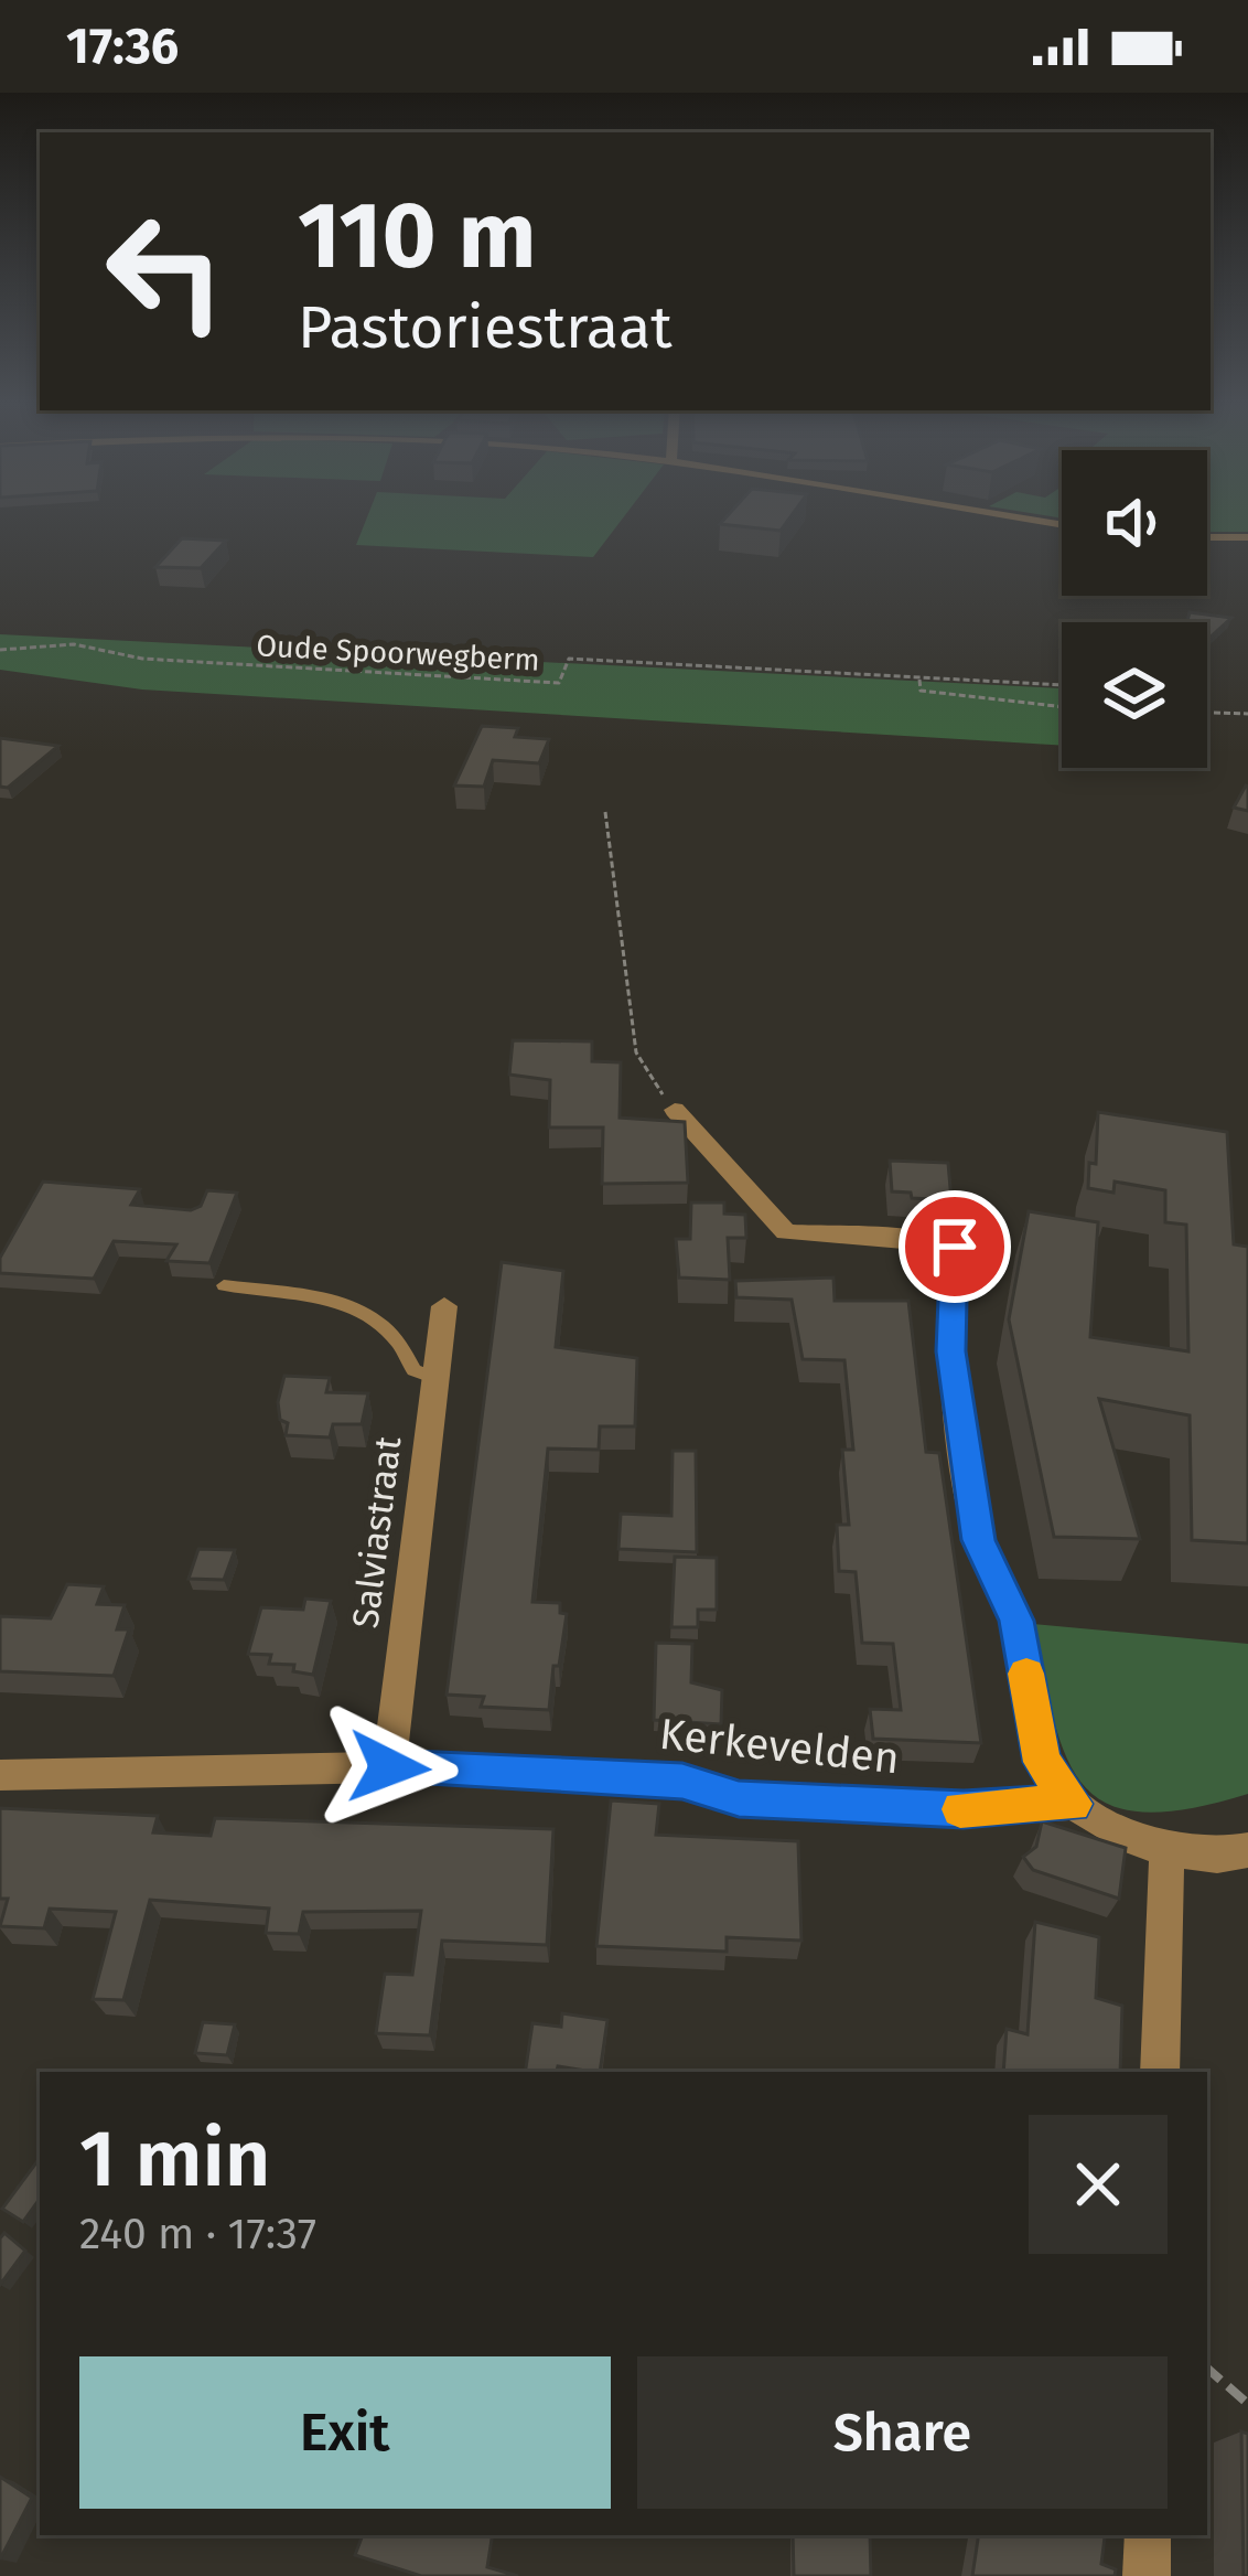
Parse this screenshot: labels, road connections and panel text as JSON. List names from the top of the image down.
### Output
{
  "streets": {
    "street": ["Salviastraat", "Kerkevelden"],
    "path": ["Oude Spoorwegberm"]
  },
  "crossings": [
    ["Salviastraat", "Kerkevelden"]
  ],
  "page": {
    "status": "17:36",
    "turn": ["110 m", "Pastoriestraat"],
    "heading": ["1 min", "240 m · 17:37"],
    "buttons": ["Exit", "Share"]
  }
}
